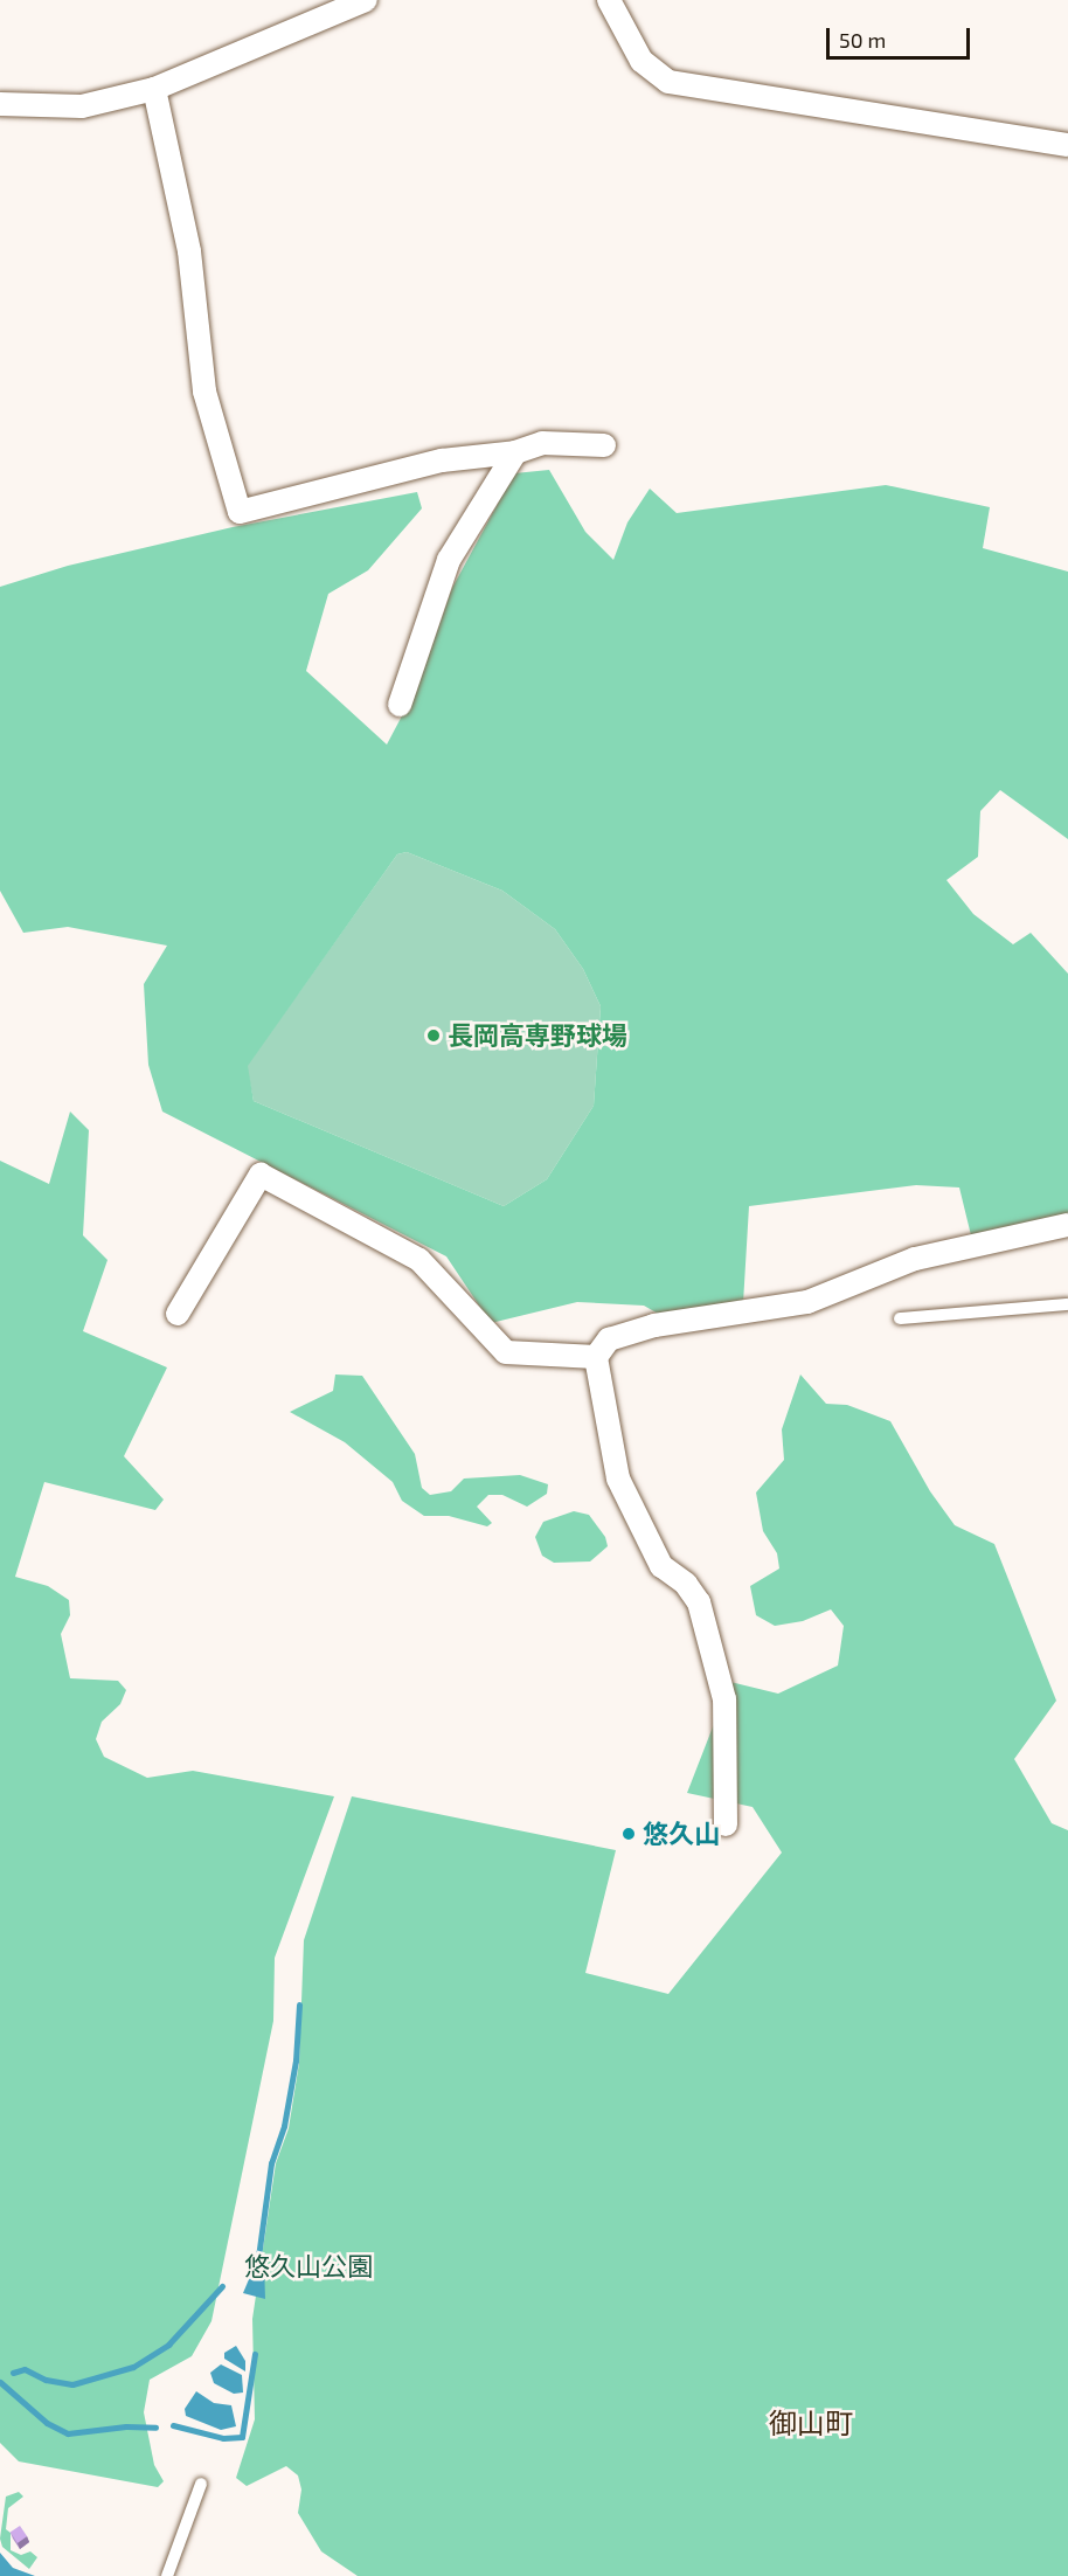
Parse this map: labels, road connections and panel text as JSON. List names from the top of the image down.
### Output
{
  "districts": ["御山町"],
  "parks": ["悠久山公園"],
  "places": ["長岡高専野球場", "悠久山"],
  "scale_bar": "50 m"
}
